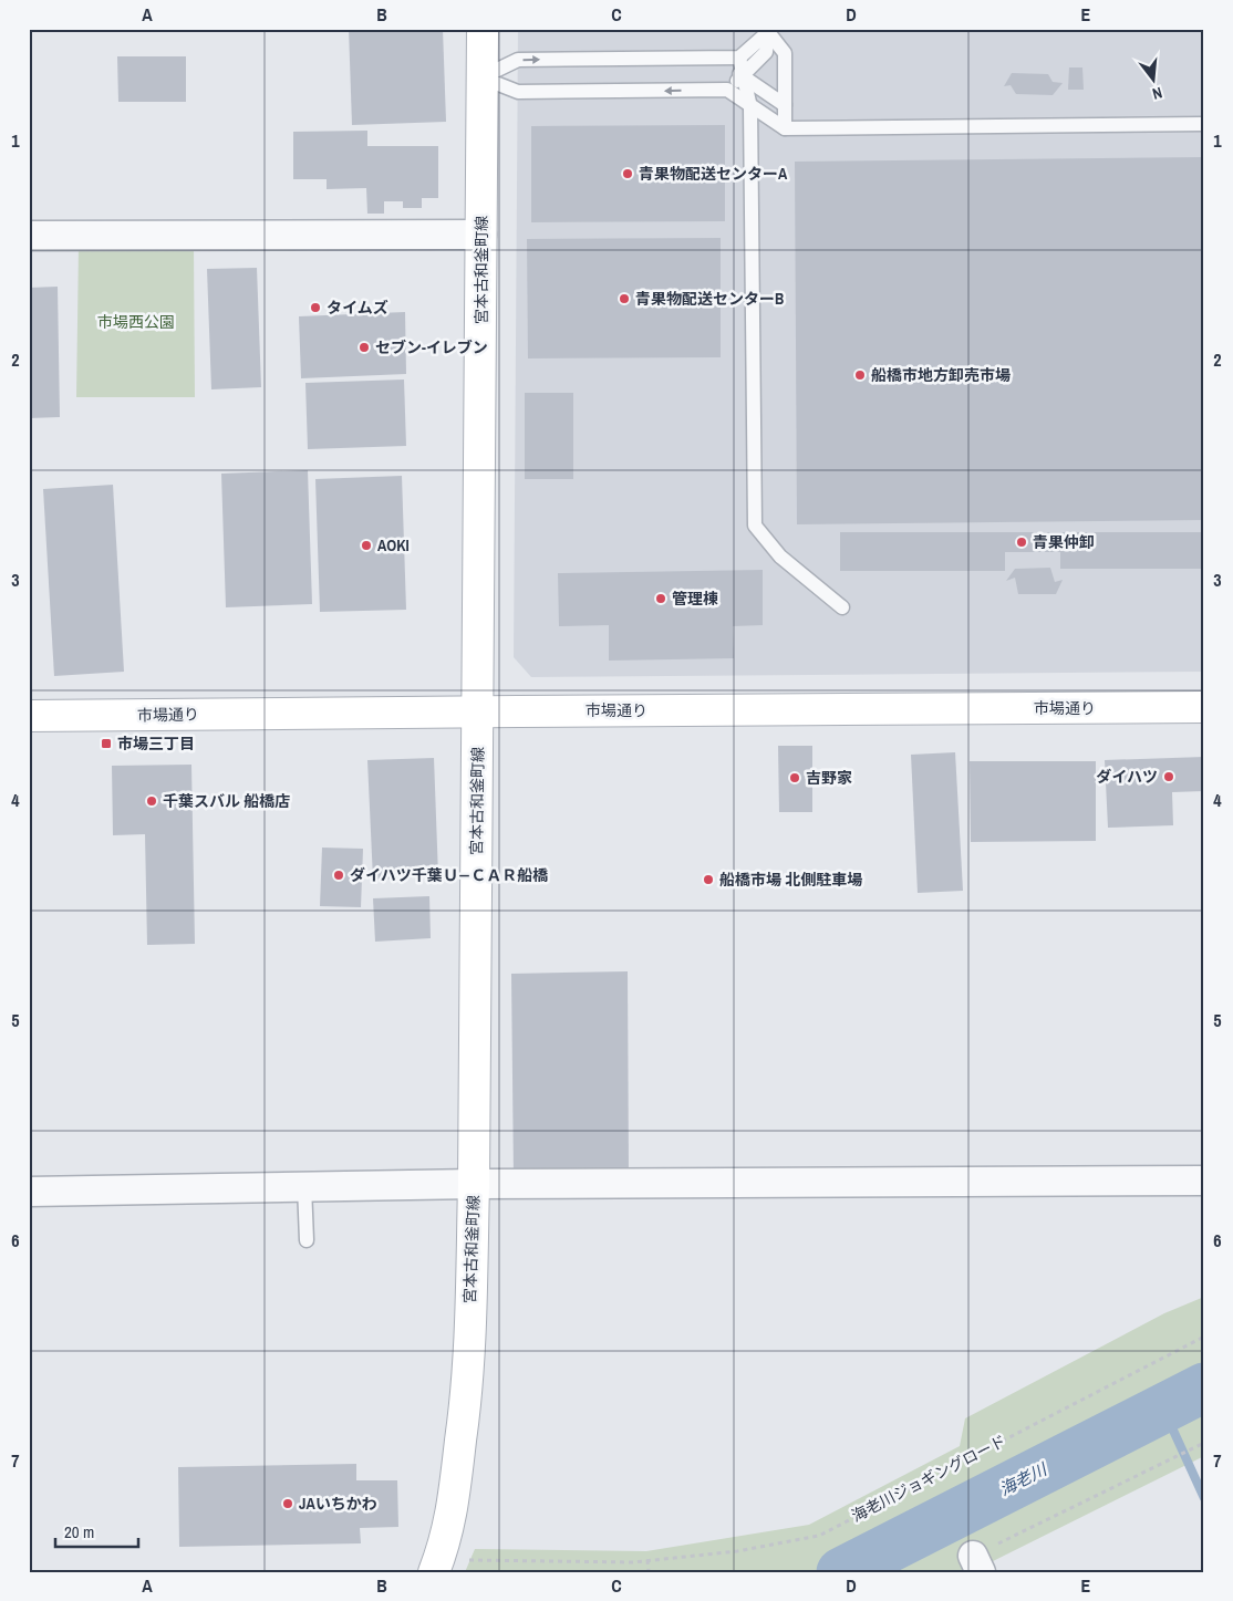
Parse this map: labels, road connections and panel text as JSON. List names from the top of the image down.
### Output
{
  "streets": {
    "street": ["宮本古和釜町線", "市場通り"],
    "path": ["海老川ジョギングロード"]
  },
  "crossings": [
    ["宮本古和釜町線", "市場通り"],
    ["宮本古和釜町線", "海老川ジョギングロード"]
  ],
  "water": ["海老川"],
  "parks": ["市場西公園"],
  "places": {
    "other": [
      "青果物配送センターA",
      "青果物配送センターB",
      "タイムズ",
      "セブン-イレブン",
      "船橋市地方卸売市場",
      "青果仲卸",
      "AOKI",
      "管理棟",
      "ダイハツ",
      "吉野家",
      "千葉スバル 船橋店",
      "ダイハツ千葉Ｕ―ＣＡＲ船橋",
      "船橋市場 北側駐車場",
      "JAいちかわ"
    ],
    "transit": ["市場三丁目"]
  },
  "scale_bar": "20 m",
  "north": "bottom",
  "grid": {
    "columns": [
      "A",
      "B",
      "C",
      "D",
      "E"
    ],
    "rows": [
      "1",
      "2",
      "3",
      "4",
      "5",
      "6",
      "7"
    ]
  }
}
